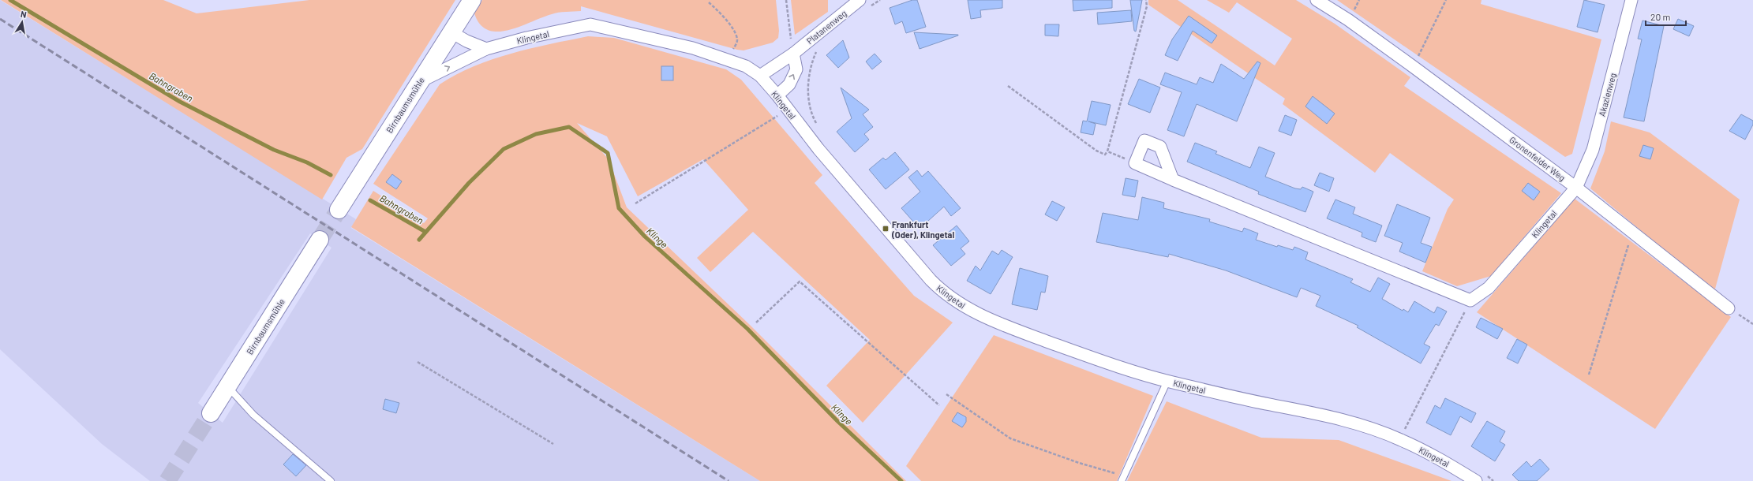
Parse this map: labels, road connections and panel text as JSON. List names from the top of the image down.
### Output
{
  "streets": {
    "main road": ["Birnbaumsmühle"],
    "street": [
      "Platanenweg",
      "Klingetal",
      "Akazienweg",
      "Gronenfelder Weg"
    ]
  },
  "crossings": [
    ["Platanenweg", "Klingetal"],
    ["Klingetal", "Akazienweg"],
    ["Klingetal", "Birnbaumsmühle"],
    ["Klingetal", "Gronenfelder Weg"],
    ["Akazienweg", "Gronenfelder Weg"]
  ],
  "water": ["Bahngraben", "Klinge"],
  "places": {
    "transit": ["Frankfurt (Oder), Klingetal"]
  },
  "scale_bar": "20 m",
  "north": "top"
}
